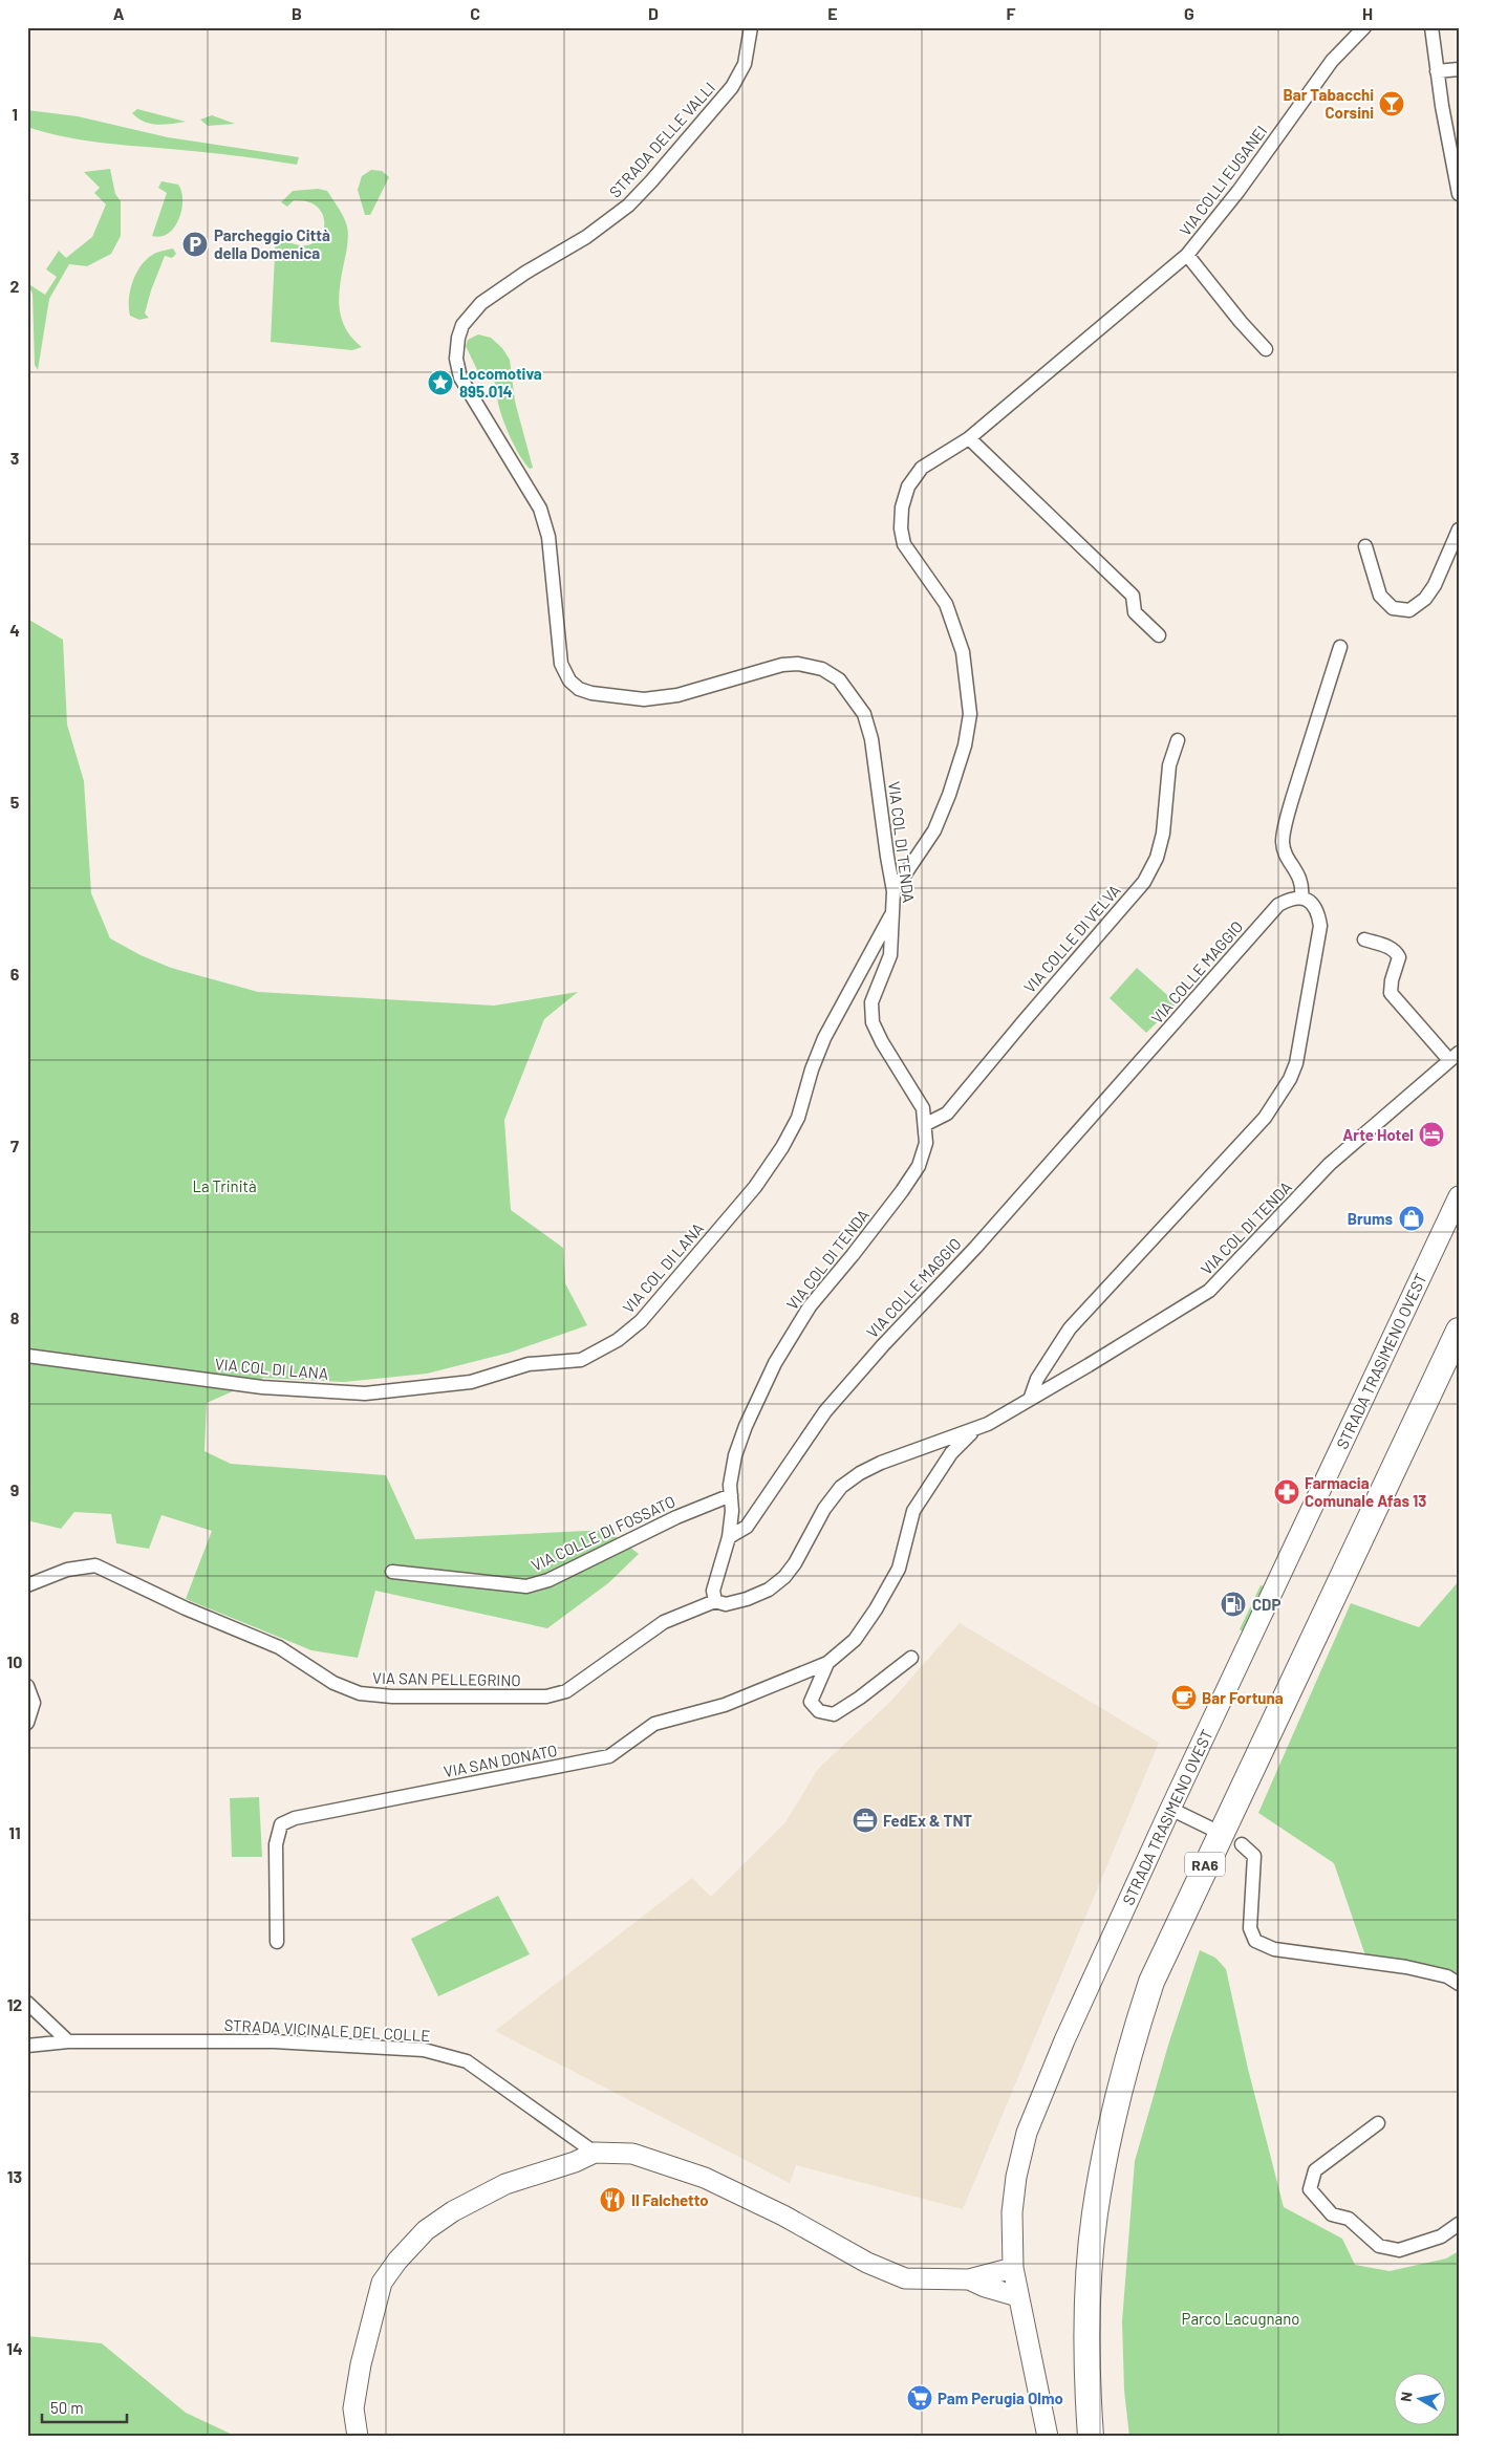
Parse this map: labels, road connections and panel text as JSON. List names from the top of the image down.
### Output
{
  "streets": {
    "highway": ["RA6"],
    "main road": ["STRADA TRASIMENO OVEST"],
    "street": [
      "STRADA DELLE VALLI",
      "VIA COLLI EUGANEI",
      "VIA COL DI TENDA",
      "VIA COLLE DI VELVA",
      "VIA COLLE MAGGIO",
      "VIA COL DI LANA",
      "VIA COLLE DI FOSSATO",
      "VIA SAN PELLEGRINO",
      "VIA SAN DONATO",
      "STRADA VICINALE DEL COLLE"
    ]
  },
  "crossings": [
    ["STRADA DELLE VALLI", "VIA COL DI TENDA"],
    ["VIA COLLI EUGANEI", "VIA COL DI TENDA"],
    ["VIA COL DI TENDA", "VIA COLLE DI VELVA"],
    ["VIA COL DI TENDA", "VIA COLLE MAGGIO"],
    ["VIA COL DI TENDA", "VIA COL DI LANA"],
    ["VIA COL DI TENDA", "VIA COLLE DI FOSSATO"],
    ["VIA COL DI TENDA", "VIA SAN PELLEGRINO"],
    ["VIA COL DI TENDA", "VIA SAN DONATO"]
  ],
  "parks": ["La Trinità", "Parco Lacugnano"],
  "places": {
    "bar": ["Bar Tabacchi Corsini"],
    "parking": ["Parcheggio Città della Domenica"],
    "place": ["Locomotiva 895.014"],
    "hotel": ["Arte Hotel"],
    "shop": ["Brums"],
    "pharmacy": ["Farmacia Comunale Afas 13"],
    "fuel station": ["CDP"],
    "cafe": ["Bar Fortuna"],
    "office": ["FedEx & TNT"],
    "restaurant": ["Il Falchetto"],
    "supermarket": ["Pam Perugia Olmo"]
  },
  "scale_bar": "50 m",
  "north": "left",
  "grid": {
    "columns": [
      "A",
      "B",
      "C",
      "D",
      "E",
      "F",
      "G",
      "H"
    ],
    "rows": [
      "1",
      "2",
      "3",
      "4",
      "5",
      "6",
      "7",
      "8",
      "9",
      "10",
      "11",
      "12",
      "13",
      "14"
    ]
  }
}
